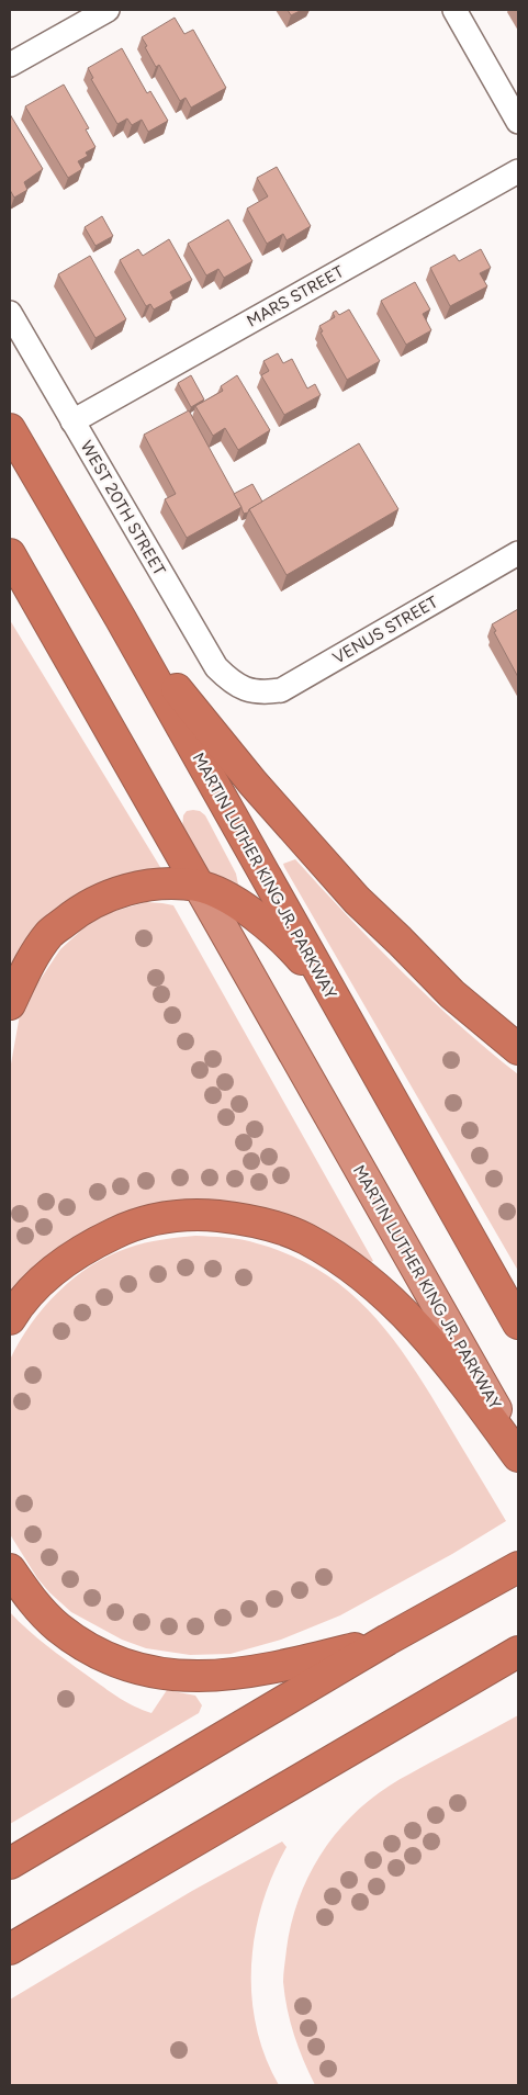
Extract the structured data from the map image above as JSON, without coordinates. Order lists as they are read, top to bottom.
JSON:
{
  "streets": {
    "highway": ["MARTIN LUTHER KING JR. PARKWAY"],
    "street": ["MARS STREET", "WEST 20TH STREET", "VENUS STREET"]
  },
  "crossings": [
    ["MARS STREET", "WEST 20TH STREET"],
    ["WEST 20TH STREET", "VENUS STREET"]
  ]
}
